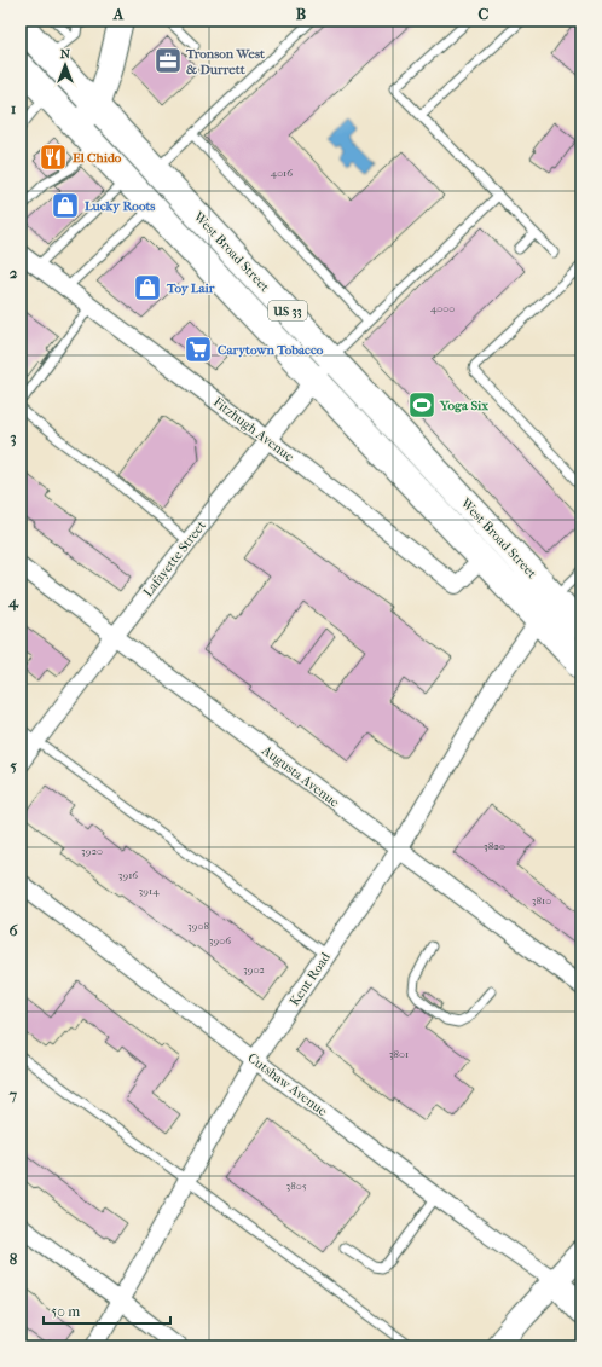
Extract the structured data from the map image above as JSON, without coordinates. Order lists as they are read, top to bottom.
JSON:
{
  "streets": {
    "main road": ["West Broad Street", "US 33"],
    "street": [
      "Fitzhugh Avenue",
      "Lafayette Street",
      "Augusta Avenue",
      "Kent Road",
      "Cutshaw Avenue"
    ]
  },
  "crossings": [
    ["West Broad Street", "Fitzhugh Avenue"],
    ["West Broad Street", "Lafayette Street"],
    ["West Broad Street", "Kent Road"],
    ["Fitzhugh Avenue", "Lafayette Street"],
    ["Lafayette Street", "Augusta Avenue"],
    ["Augusta Avenue", "Kent Road"],
    ["Kent Road", "Cutshaw Avenue"]
  ],
  "places": {
    "office": ["Tronson West & Durrett"],
    "restaurant": ["El Chido"],
    "shop": ["Lucky Roots", "Toy Lair"],
    "supermarket": ["Carytown Tobacco"],
    "sports": ["Yoga Six"]
  },
  "house_numbers": [
    "4016",
    "4000",
    "3820",
    "3920",
    "3916",
    "3914",
    "3810",
    "3908",
    "3906",
    "3902",
    "3801",
    "3805"
  ],
  "scale_bar": "50 m",
  "north": "top",
  "grid": {
    "columns": ["A", "B", "C"],
    "rows": [
      "1",
      "2",
      "3",
      "4",
      "5",
      "6",
      "7",
      "8"
    ]
  }
}
